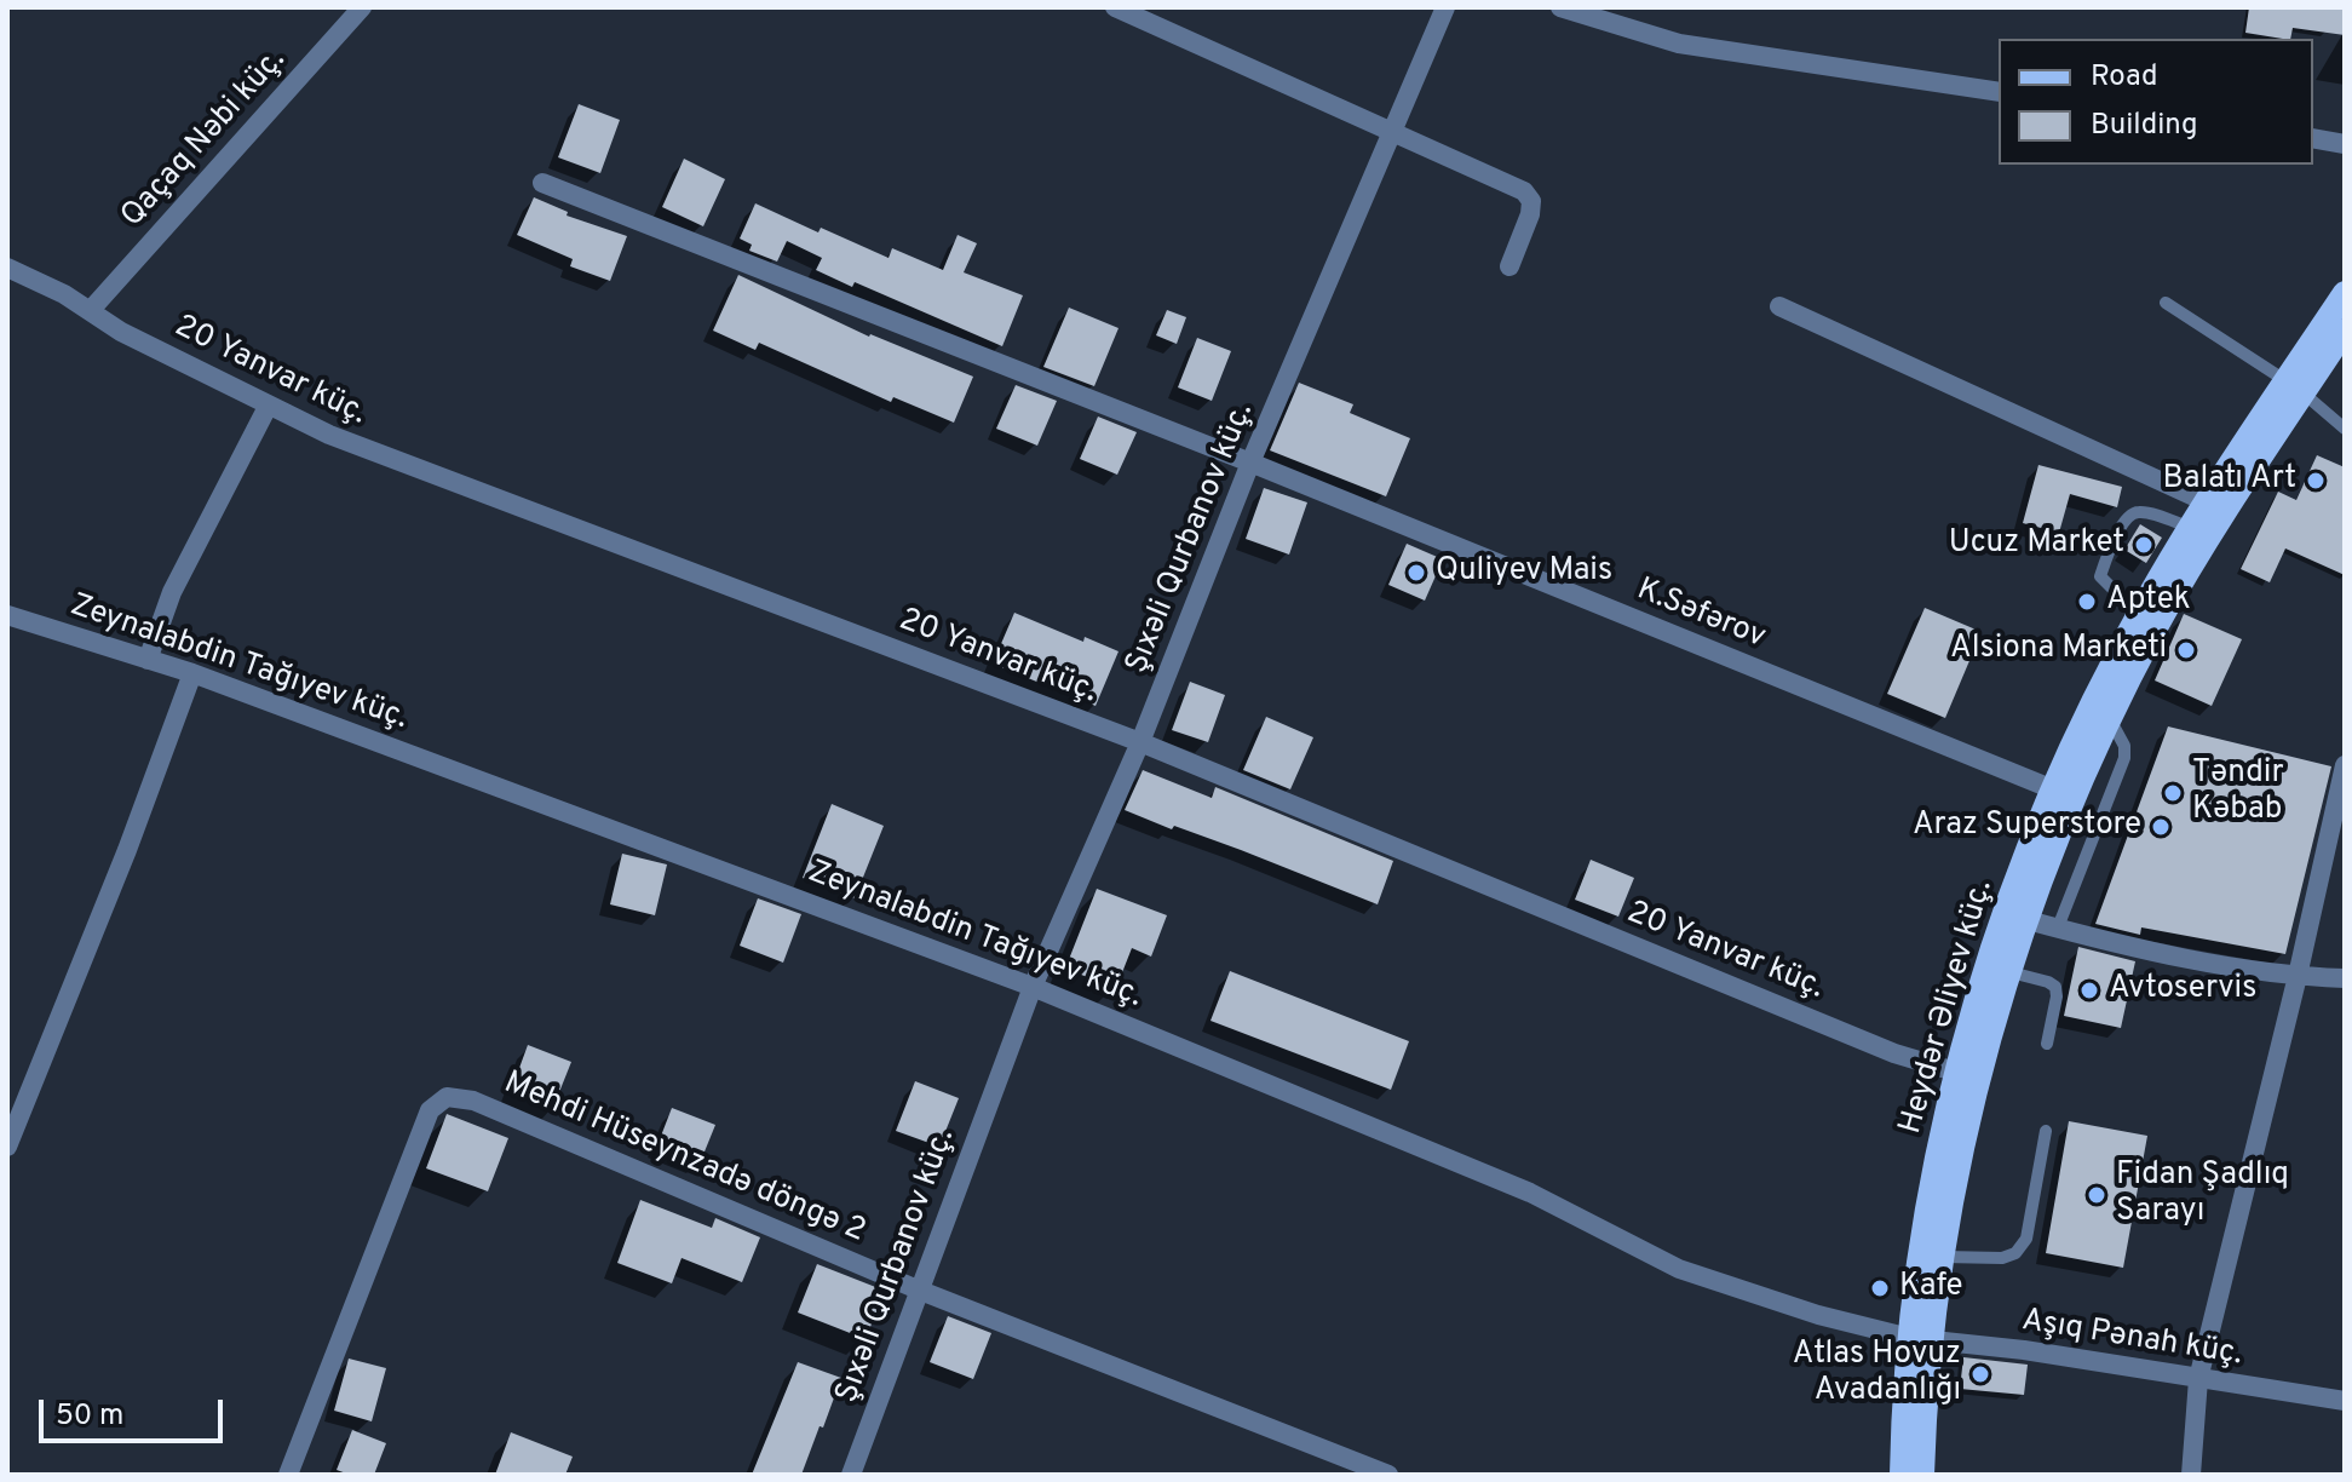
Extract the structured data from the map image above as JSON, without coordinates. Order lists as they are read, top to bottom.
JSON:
{
  "streets": {
    "main road": ["Heydər Əliyev küç."],
    "street": [
      "Qaçaq Nəbi küç.",
      "20 Yanvar küç.",
      "Şıxəli Qurbanov küç.",
      "K.Səfərov",
      "Zeynalabdin Tağıyev küç.",
      "Mehdi Hüseynzadə döngə 2",
      "Aşıq Pənah küç."
    ]
  },
  "crossings": [
    ["Qaçaq Nəbi küç.", "20 Yanvar küç."],
    ["20 Yanvar küç.", "Şıxəli Qurbanov küç."],
    ["20 Yanvar küç.", "Heydər Əliyev küç."],
    ["Şıxəli Qurbanov küç.", "K.Səfərov"],
    ["Şıxəli Qurbanov küç.", "Zeynalabdin Tağıyev küç."],
    ["Şıxəli Qurbanov küç.", "Mehdi Hüseynzadə döngə 2"],
    ["K.Səfərov", "Heydər Əliyev küç."],
    ["Zeynalabdin Tağıyev küç.", "Heydər Əliyev küç."],
    ["Zeynalabdin Tağıyev küç.", "Aşıq Pənah küç."],
    ["Heydər Əliyev küç.", "Aşıq Pənah küç."]
  ],
  "places": [
    "Balatı Art",
    "Ucuz Market",
    "Quliyev Mais",
    "Aptek",
    "Alsiona Marketi",
    "Təndir Kəbab",
    "Araz Superstore",
    "Avtoservis",
    "Fidan Şadlıq Sarayı",
    "Kafe",
    "Atlas Hovuz Avadanlığı"
  ],
  "legend": ["Road", "Building"],
  "scale_bar": "50 m"
}
